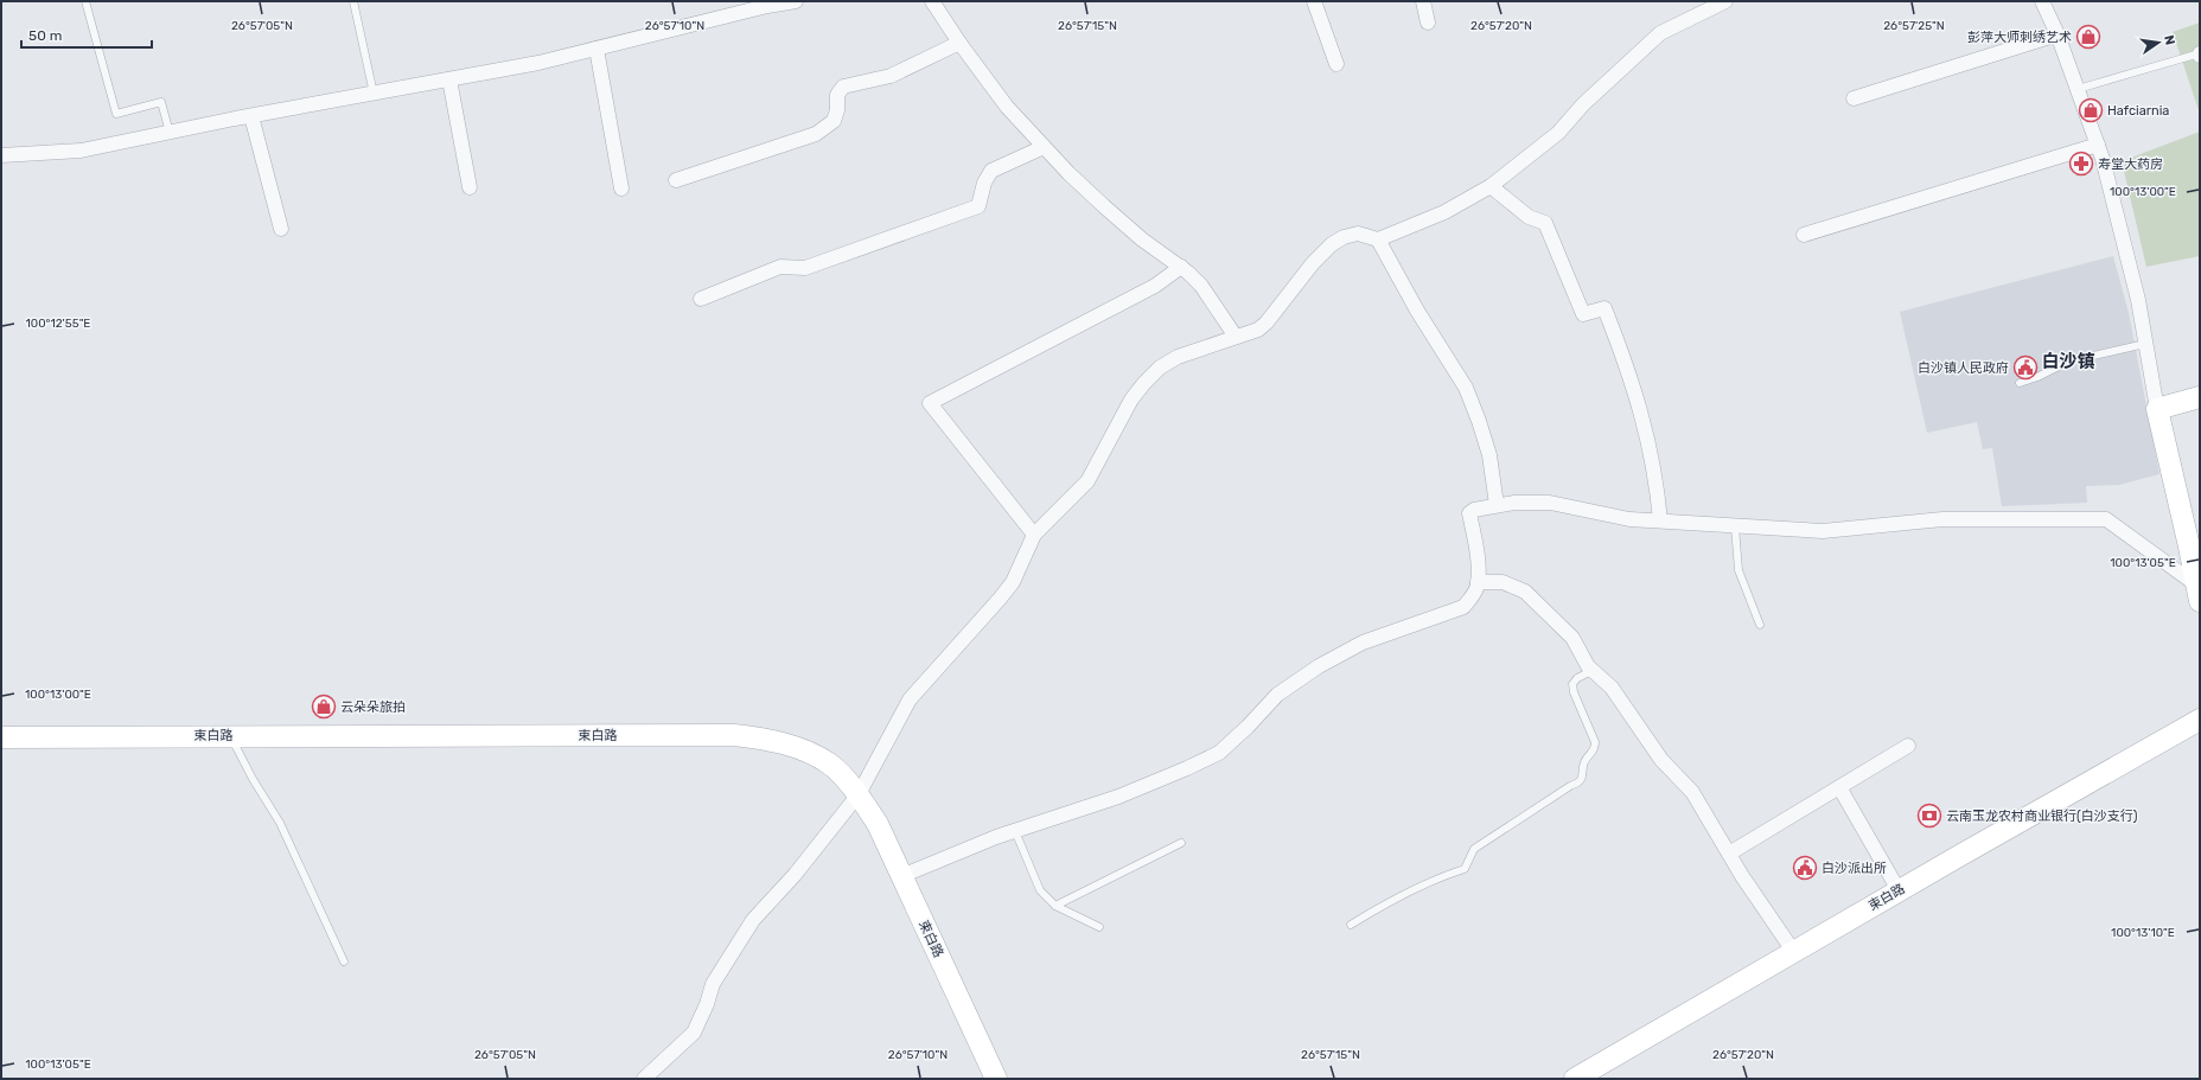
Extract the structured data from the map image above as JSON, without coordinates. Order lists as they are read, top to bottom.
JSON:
{
  "streets": {
    "main road": ["束白路"]
  },
  "districts": ["白沙镇"],
  "places": {
    "shop": ["彭萍大师刺绣艺术", "Hafciarnia", "云朵朵旅拍"],
    "pharmacy": ["寿堂大药房"],
    "public building": ["白沙镇人民政府", "白沙派出所"],
    "bank": ["云南玉龙农村商业银行(白沙支行)"]
  },
  "scale_bar": "50 m",
  "north": "right",
  "coordinates": [
    "26°57'05\"N",
    "26°57'10\"N",
    "26°57'15\"N",
    "26°57'20\"N",
    "26°57'25\"N",
    "100°13'00\"E",
    "100°12'55\"E",
    "100°13'05\"E",
    "100°13'10\"E"
  ]
}
